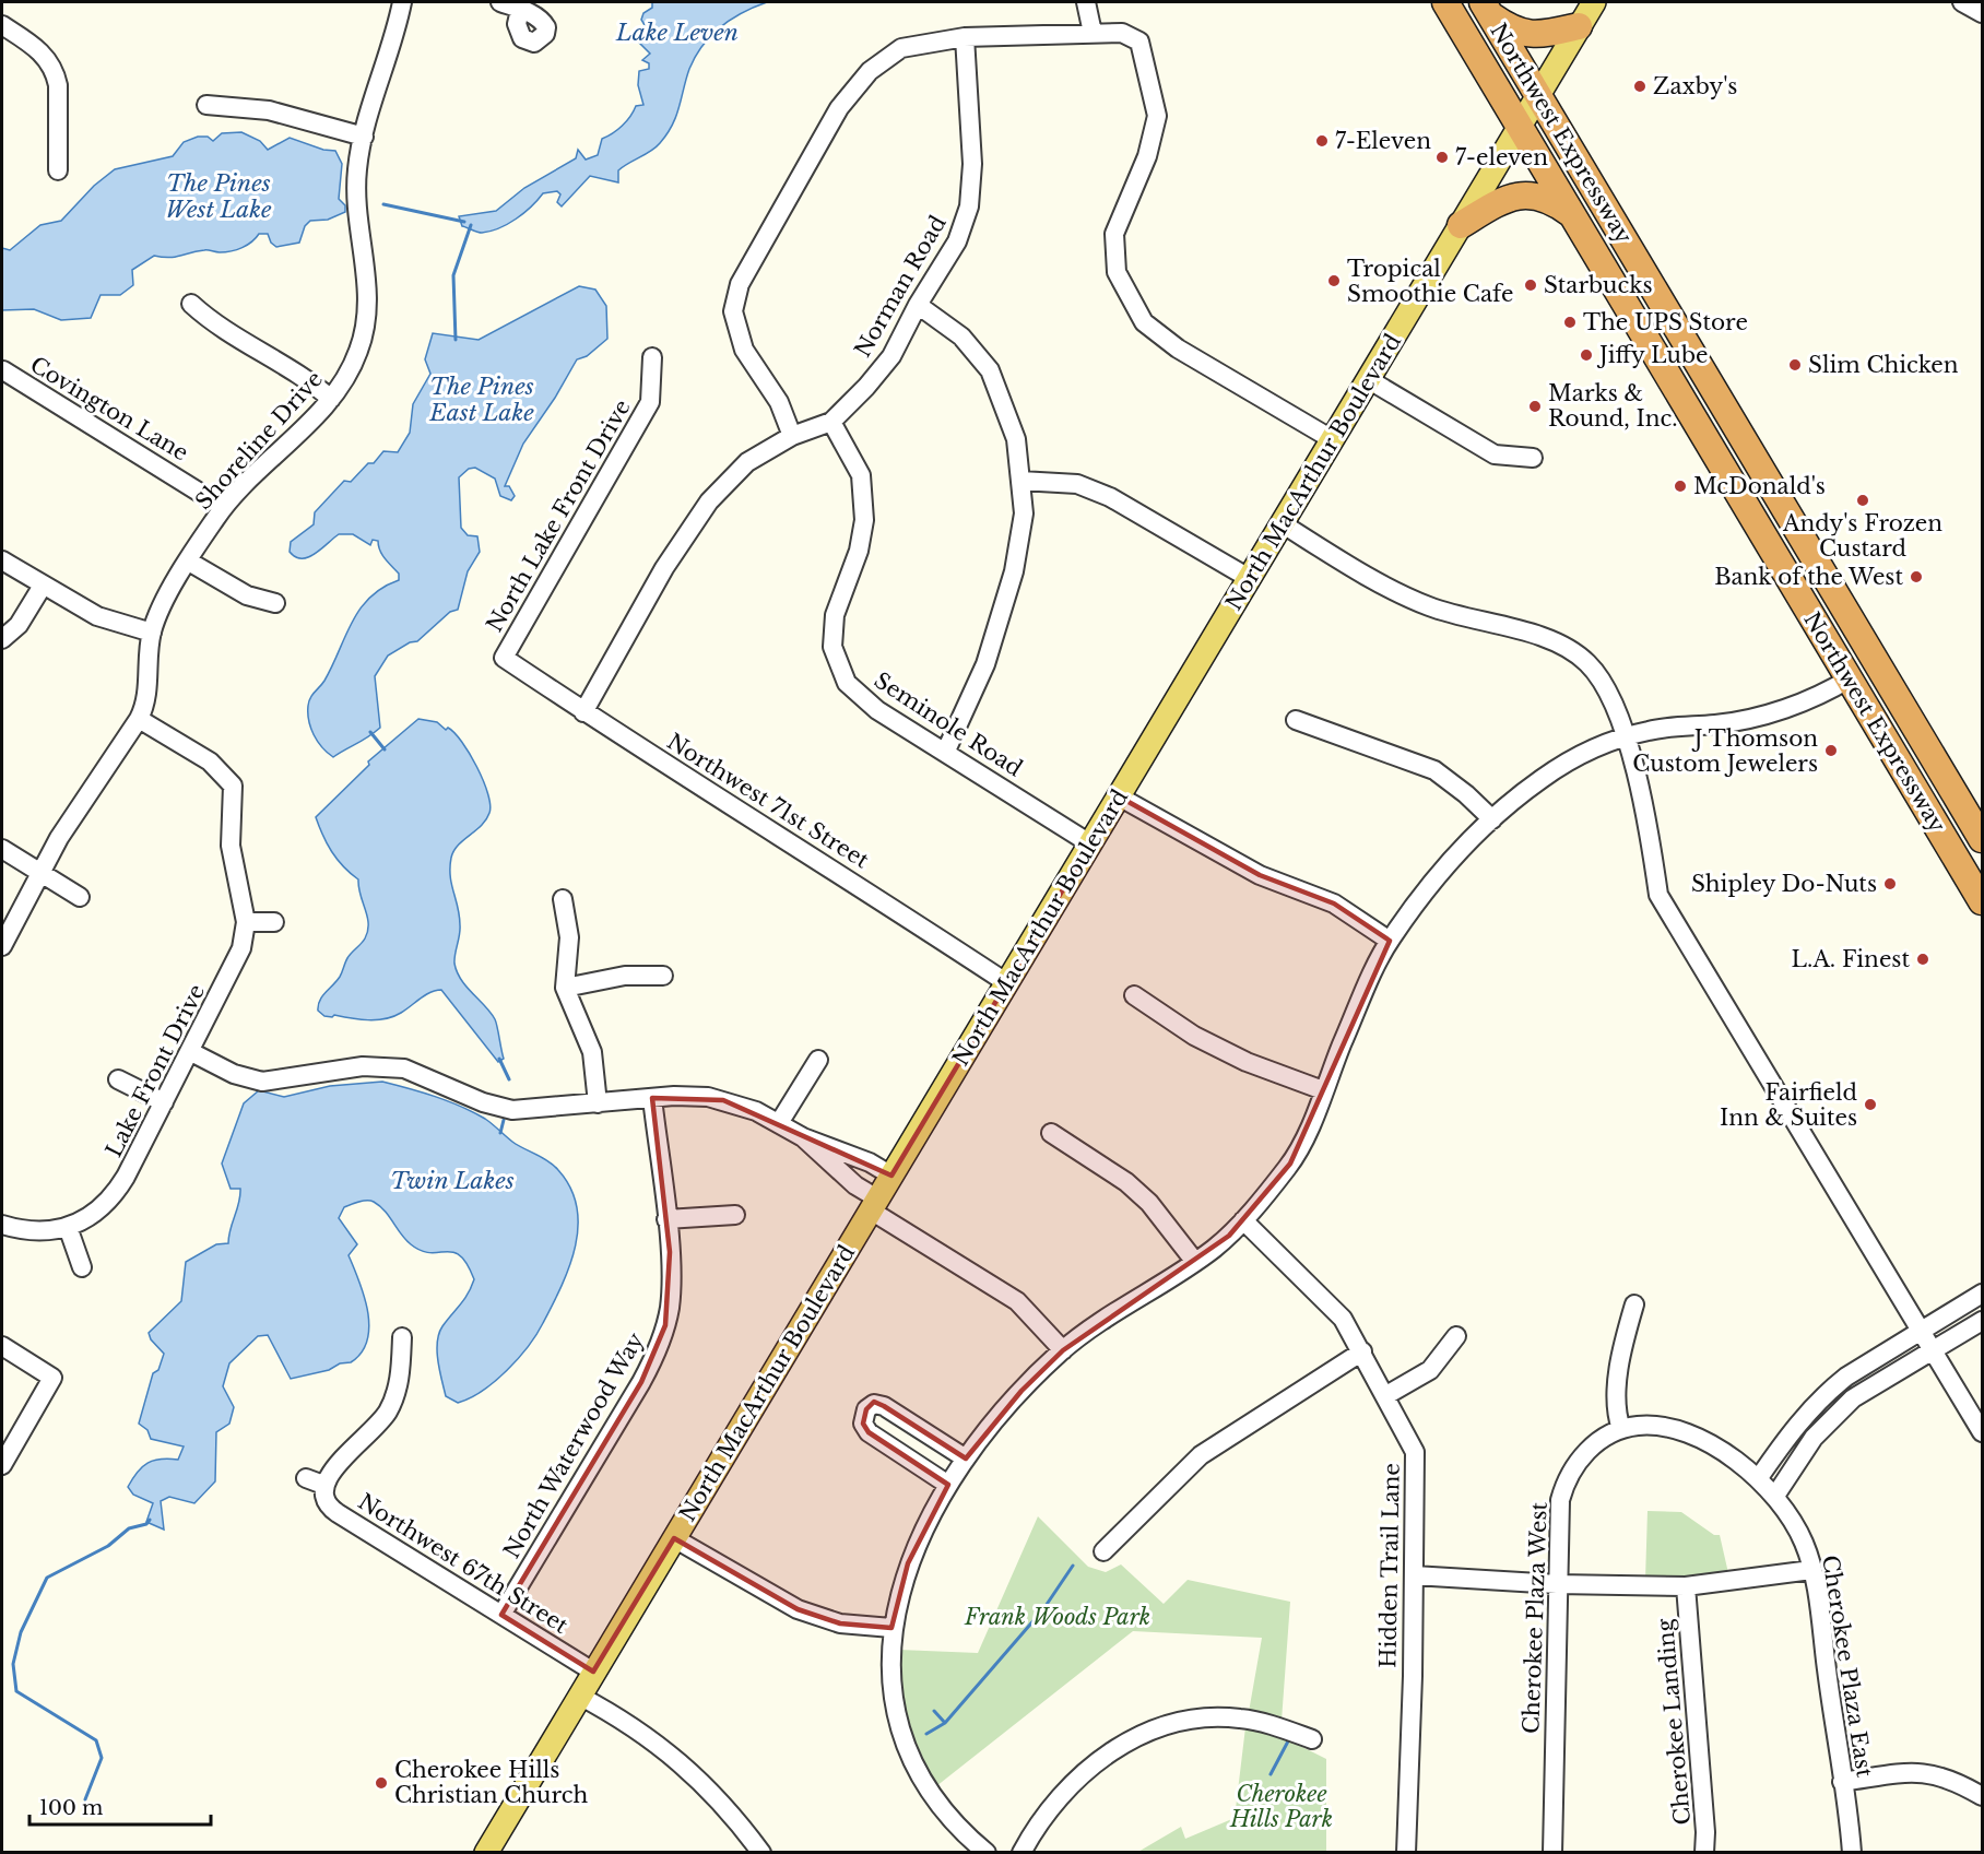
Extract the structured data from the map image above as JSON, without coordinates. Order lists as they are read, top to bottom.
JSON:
{
  "streets": {
    "highway": ["Northwest Expressway"],
    "main road": ["North MacArthur Boulevard"],
    "street": [
      "Norman Road",
      "Covington Lane",
      "Shoreline Drive",
      "North Lake Front Drive",
      "Seminole Road",
      "Northwest 71st Street",
      "Lake Front Drive",
      "North Waterwood Way",
      "Northwest 67th Street",
      "Hidden Trail Lane",
      "Cherokee Plaza West",
      "Cherokee Plaza East",
      "Cherokee Landing"
    ]
  },
  "crossings": [
    ["Northwest Expressway", "North MacArthur Boulevard"],
    ["Norman Road", "Seminole Road"],
    ["Norman Road", "Northwest 71st Street"],
    ["Covington Lane", "Shoreline Drive"],
    ["Shoreline Drive", "Lake Front Drive"],
    ["North MacArthur Boulevard", "Seminole Road"],
    ["North MacArthur Boulevard", "Northwest 71st Street"],
    ["North MacArthur Boulevard", "Northwest 67th Street"],
    ["North Lake Front Drive", "Northwest 71st Street"],
    ["North Waterwood Way", "Northwest 67th Street"],
    ["Cherokee Plaza West", "Cherokee Plaza East"]
  ],
  "water": [
    "Lake Leven",
    "The Pines West Lake",
    "The Pines East Lake",
    "Twin Lakes"
  ],
  "parks": ["Frank Woods Park", "Cherokee Hills Park"],
  "places": [
    "Zaxby's",
    "7-Eleven",
    "7-eleven",
    "Tropical Smoothie Cafe",
    "Starbucks",
    "The UPS Store",
    "Jiffy Lube",
    "Slim Chicken",
    "Marks & Round, Inc.",
    "McDonald's",
    "Andy's Frozen Custard",
    "Bank of the West",
    "J Thomson Custom Jewelers",
    "Shipley Do-Nuts",
    "L.A. Finest",
    "Fairfield Inn & Suites",
    "Cherokee Hills Christian Church"
  ],
  "scale_bar": "100 m"
}
